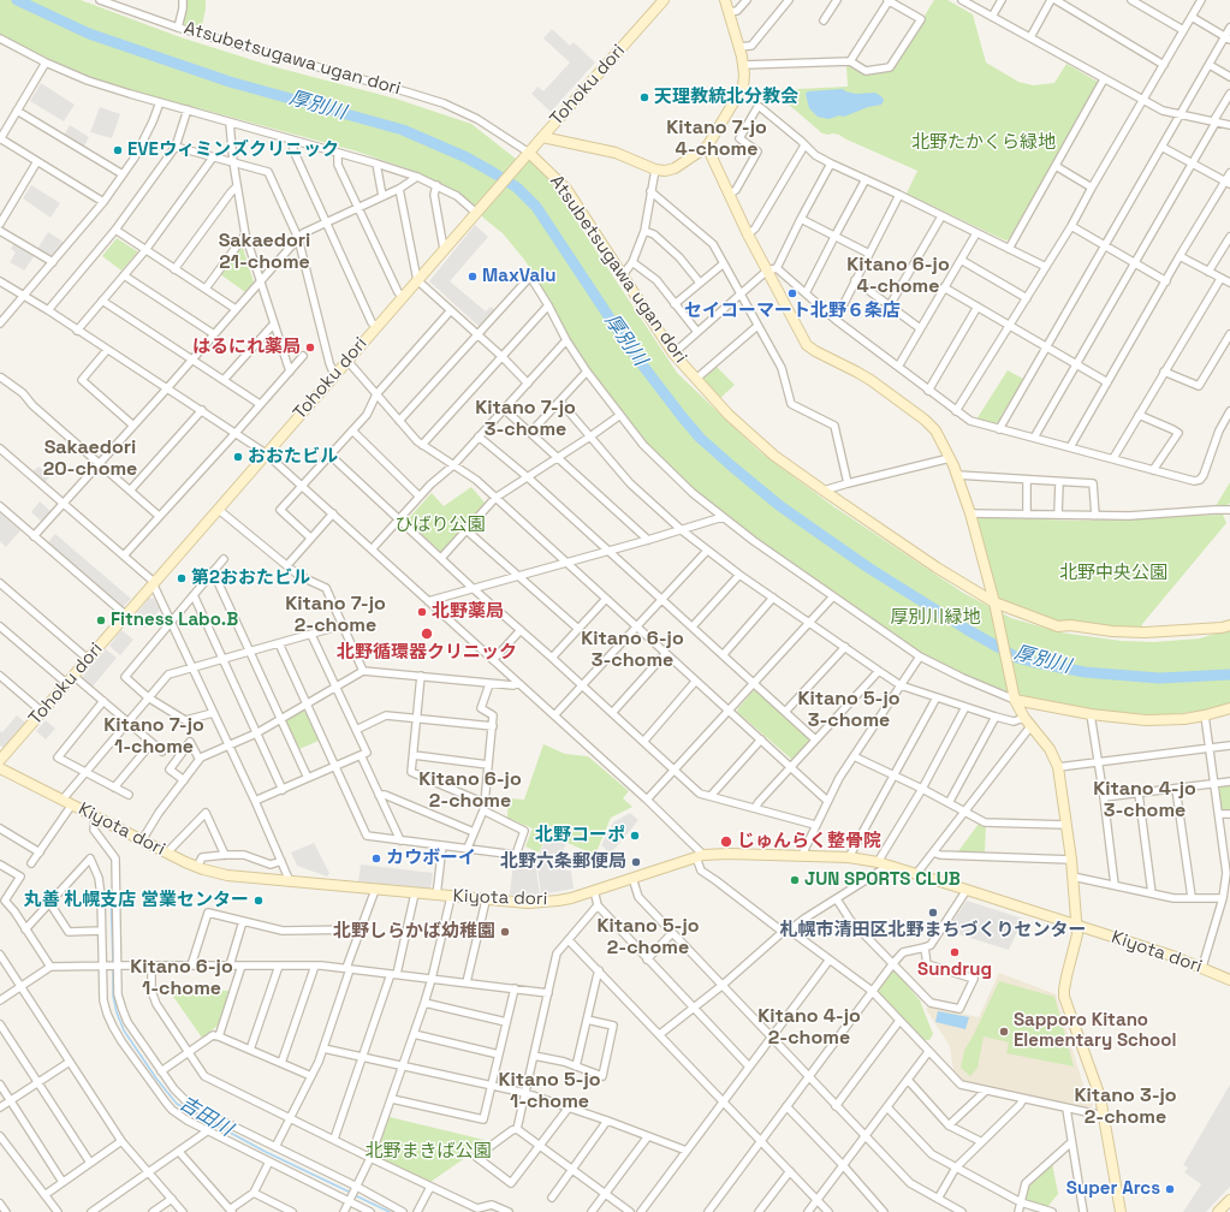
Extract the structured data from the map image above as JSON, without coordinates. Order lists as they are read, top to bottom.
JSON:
{
  "streets": {
    "street": ["Atsubetsugawa ugan dori", "Tohoku dori", "Kiyota dori"]
  },
  "crossings": [
    ["Atsubetsugawa ugan dori", "Tohoku dori"]
  ],
  "districts": [
    "Kitano 7-jo 4-chome",
    "Sakaedori 21-chome",
    "Kitano 6-jo 4-chome",
    "Kitano 7-jo 3-chome",
    "Sakaedori 20-chome",
    "Kitano 7-jo 2-chome",
    "Kitano 6-jo 3-chome",
    "Kitano 5-jo 3-chome",
    "Kitano 7-jo 1-chome",
    "Kitano 6-jo 2-chome",
    "Kitano 4-jo 3-chome",
    "Kitano 5-jo 2-chome",
    "Kitano 6-jo 1-chome",
    "Kitano 4-jo 2-chome",
    "Kitano 5-jo 1-chome",
    "Kitano 3-jo 2-chome"
  ],
  "water": ["厚別川", "吉田川"],
  "parks": [
    "北野たかくら緑地",
    "ひばり公園",
    "北野中央公園",
    "厚別川緑地",
    "北野まきば公園"
  ],
  "places": [
    "天理教統北分教会",
    "EVEウィミンズクリニック",
    "MaxValu",
    "セイコーマート北野６条店",
    "はるにれ薬局",
    "おおたビル",
    "第2おおたビル",
    "北野薬局",
    "Fitness Labo.B",
    "北野循環器クリニック",
    "北野コーポ",
    "じゅんらく整骨院",
    "カウボーイ",
    "北野六条郵便局",
    "JUN SPORTS CLUB",
    "丸善 札幌支店 営業センター",
    "札幌市清田区北野まちづくりセンター",
    "北野しらかば幼稚園",
    "Sundrug",
    "Sapporo Kitano Elementary School",
    "Super Arcs"
  ]
}
